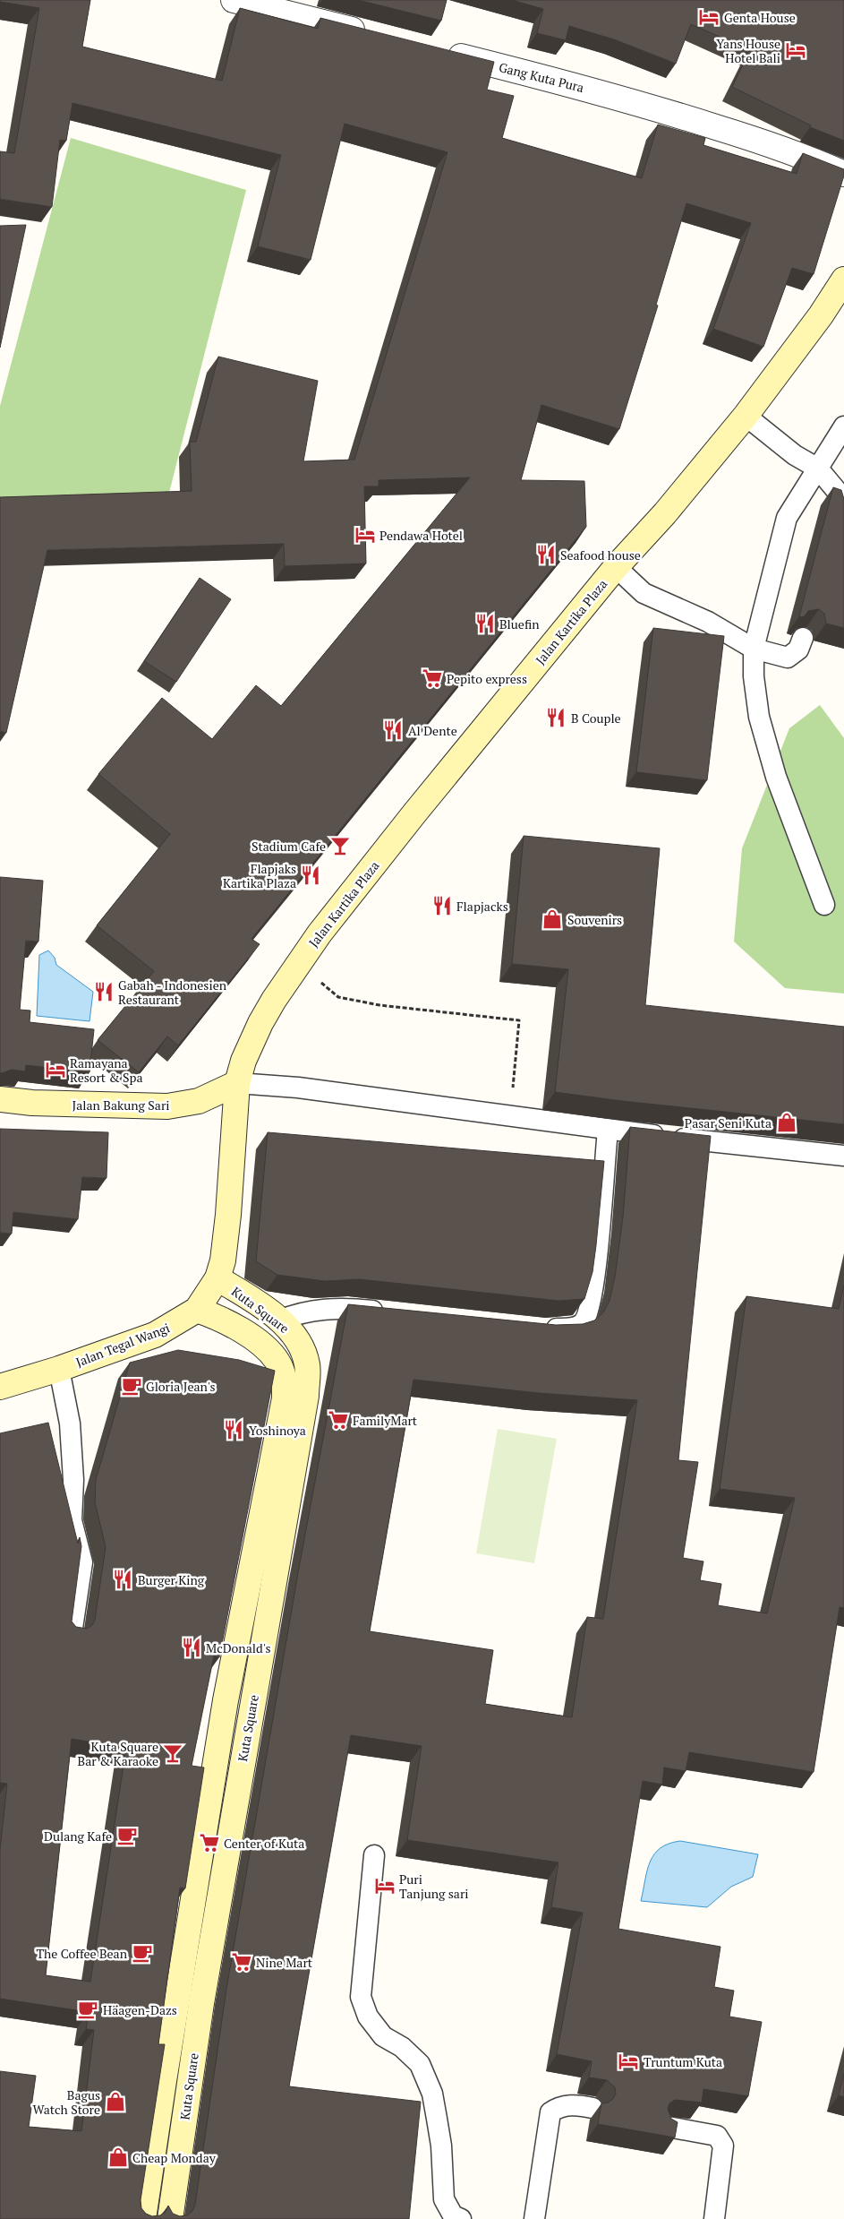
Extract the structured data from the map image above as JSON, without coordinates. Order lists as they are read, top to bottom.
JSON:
{
  "streets": {
    "main road": [
      "Jalan Kartika Plaza",
      "Jalan Bakung Sari",
      "Kuta Square",
      "Jalan Tegal Wangi"
    ],
    "street": ["Gang Kuta Pura"]
  },
  "crossings": [
    ["Jalan Kartika Plaza", "Jalan Bakung Sari"],
    ["Jalan Kartika Plaza", "Jalan Tegal Wangi"],
    ["Jalan Bakung Sari", "Jalan Tegal Wangi"],
    ["Kuta Square", "Jalan Tegal Wangi"]
  ],
  "places": {
    "hotel": [
      "Genta House",
      "Yans House Hotel Bali",
      "Pendawa Hotel",
      "Ramayana Resort & Spa",
      "Puri Tanjung sari",
      "Truntum Kuta"
    ],
    "restaurant": [
      "Seafood house",
      "Bluefin",
      "B Couple",
      "Al Dente",
      "Flapjaks Kartika Plaza",
      "Flapjacks",
      "Gabah - Indonesien Restaurant",
      "Yoshinoya",
      "Burger King",
      "McDonald's"
    ],
    "supermarket": [
      "Pepito express",
      "FamilyMart",
      "Center of Kuta",
      "Nine Mart"
    ],
    "bar": ["Stadium Cafe", "Kuta Square Bar & Karaoke"],
    "shop": [
      "Souvenirs",
      "Pasar Seni Kuta",
      "Bagus Watch Store",
      "Cheap Monday"
    ],
    "cafe": [
      "Gloria Jean's",
      "Dulang Kafe",
      "The Coffee Bean",
      "Häagen-Dazs"
    ]
  }
}
